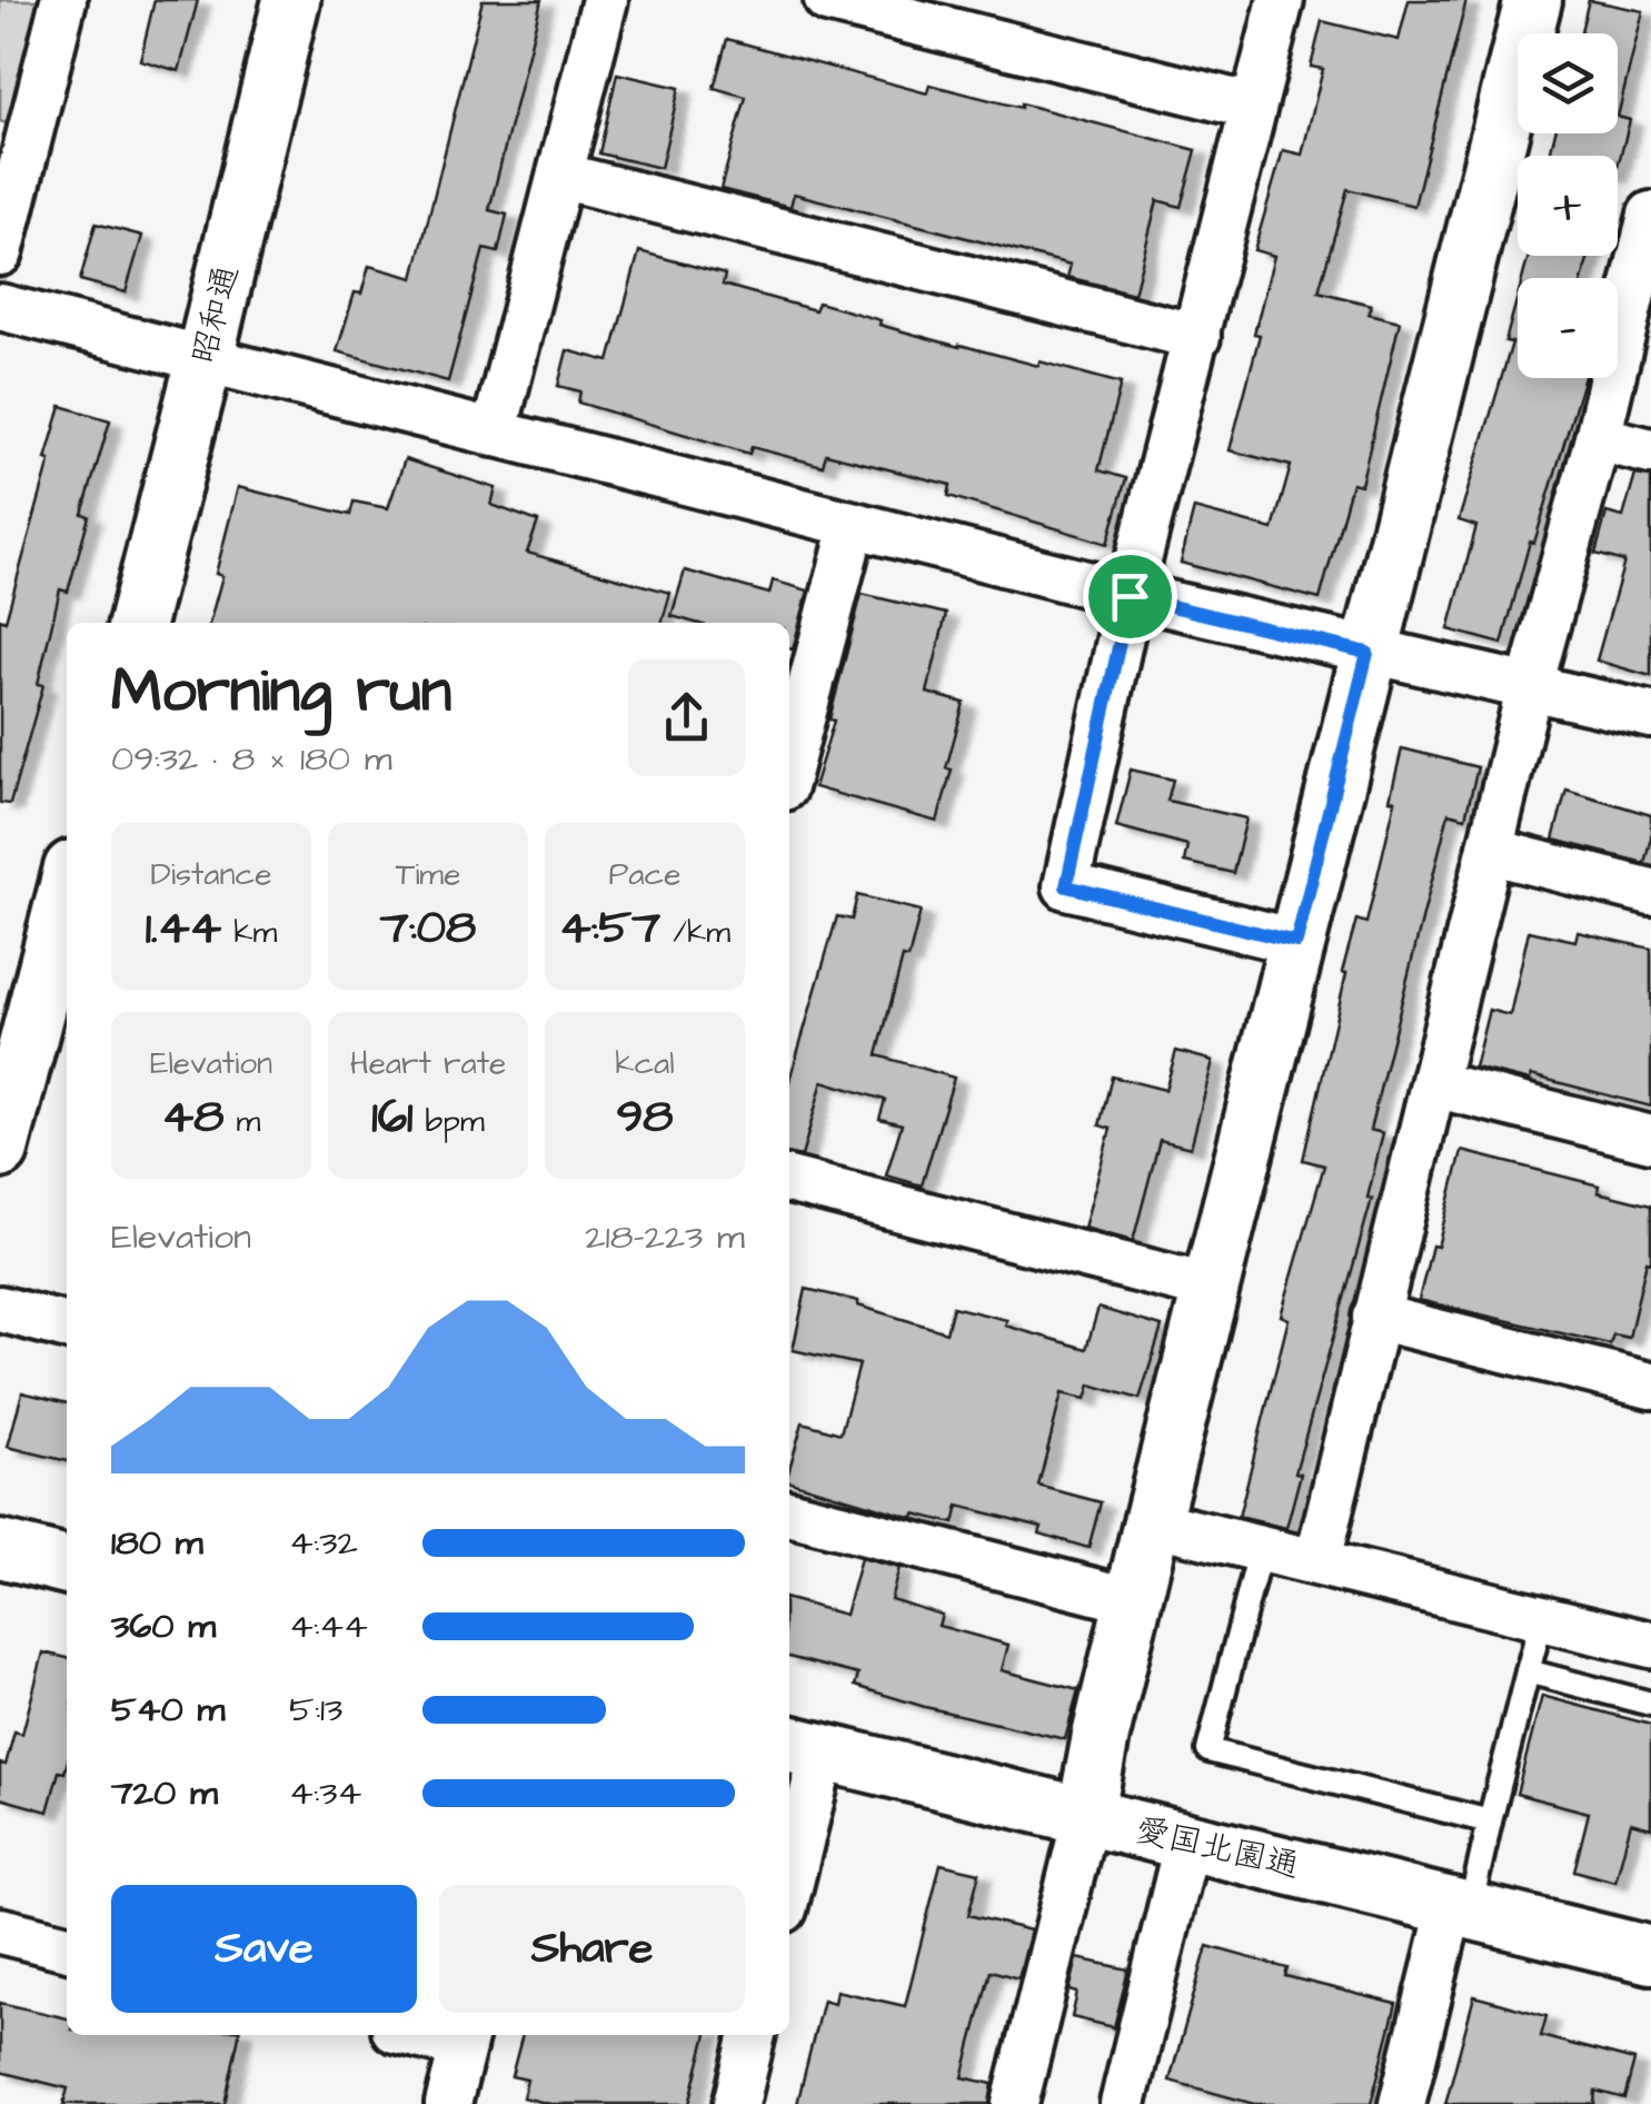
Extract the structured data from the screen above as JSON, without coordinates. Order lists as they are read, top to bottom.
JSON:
{
  "streets": {
    "street": ["昭和通", "愛国北園通"]
  },
  "page": {
    "map_buttons": ["+", "−"],
    "heading": ["Morning run", "09:32 · 8 × 180 m"],
    "stats": [
      ["Distance", "1.44 km"],
      ["Time", "7:08"],
      ["Pace", "4:57 /km"],
      ["Elevation", "48 m"],
      ["Heart rate", "161 bpm"],
      ["kcal", "98"]
    ],
    "chart": ["Elevation", "218–223 m"],
    "list": [
      {
        "name": "180 m",
        "note": "4:32"
      },
      {
        "name": "360 m",
        "note": "4:44"
      },
      {
        "name": "540 m",
        "note": "5:13"
      },
      {
        "name": "720 m",
        "note": "4:34"
      }
    ],
    "buttons": ["Save", "Share"]
  }
}
